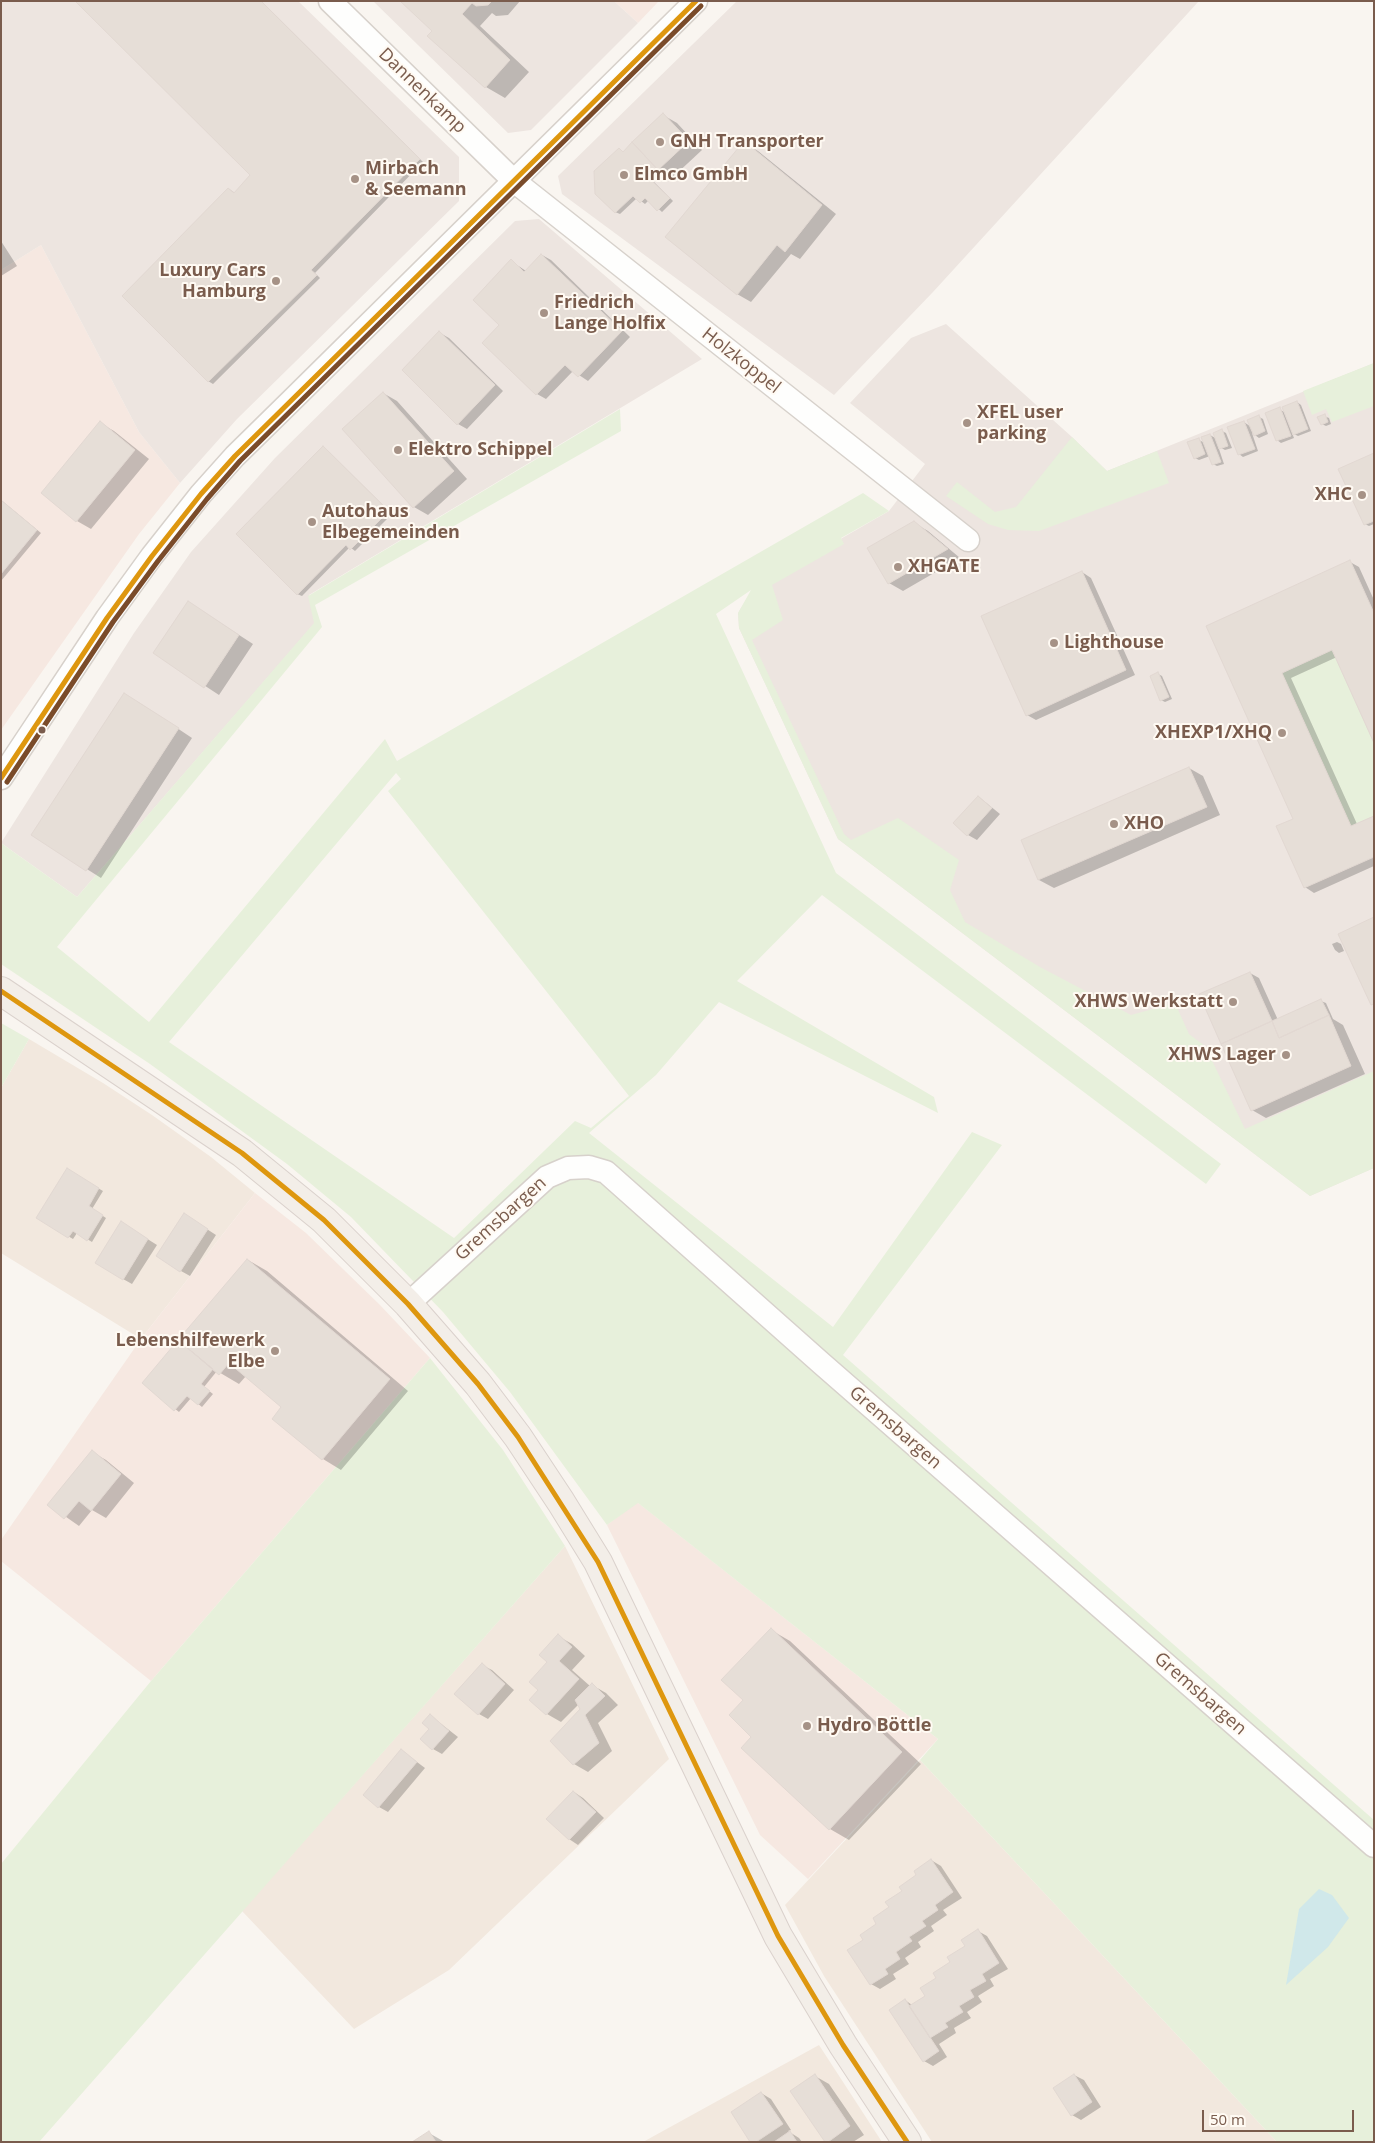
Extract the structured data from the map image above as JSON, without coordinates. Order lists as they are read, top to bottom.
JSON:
{
  "streets": {
    "street": ["Dannenkamp", "Holzkoppel", "Gremsbargen"]
  },
  "crossings": [
    ["Dannenkamp", "Holzkoppel"]
  ],
  "places": [
    "GNH Transporter",
    "Elmco GmbH",
    "Mirbach & Seemann",
    "Luxury Cars Hamburg",
    "Friedrich Lange Holfix",
    "XFEL user parking",
    "Elektro Schippel",
    "XHC",
    "Autohaus Elbegemeinden",
    "XHGATE",
    "Lighthouse",
    "XHEXP1/XHQ",
    "XHO",
    "XHWS Werkstatt",
    "XHWS Lager",
    "Lebenshilfewerk Elbe",
    "Hydro Böttle"
  ],
  "scale_bar": "50 m"
}
